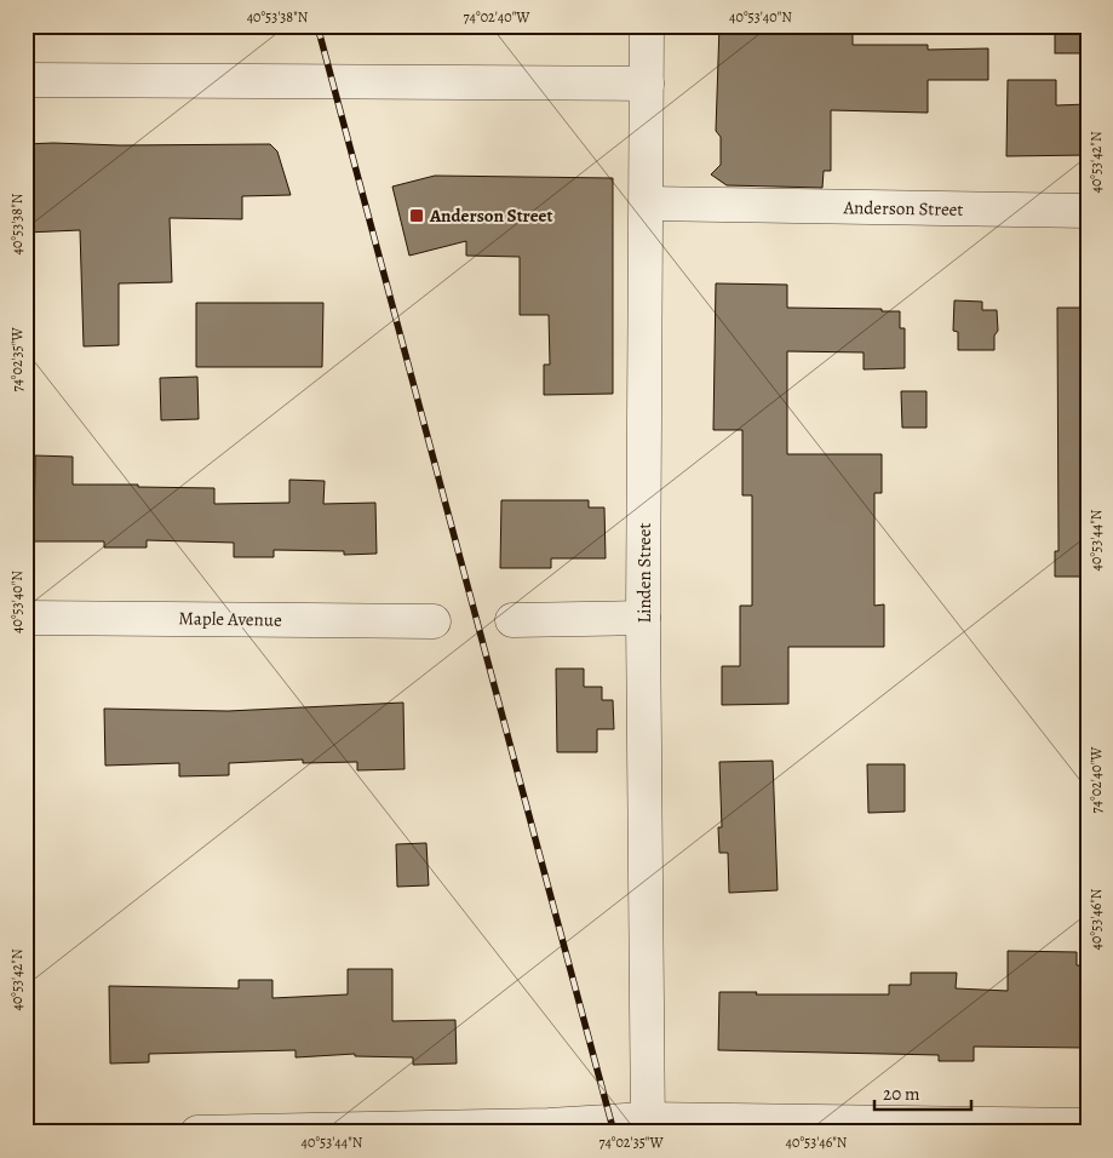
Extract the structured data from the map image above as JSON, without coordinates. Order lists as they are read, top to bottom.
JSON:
{
  "streets": {
    "street": ["Anderson Street", "Linden Street", "Maple Avenue"]
  },
  "crossings": [
    ["Anderson Street", "Linden Street"]
  ],
  "places": {
    "transit": ["Anderson Street"]
  },
  "scale_bar": "20 m",
  "coordinates": [
    "40°53'38\"N",
    "74°02'40\"W",
    "40°53'40\"N",
    "40°53'42\"N",
    "74°02'35\"W",
    "40°53'44\"N",
    "40°53'46\"N"
  ]
}
